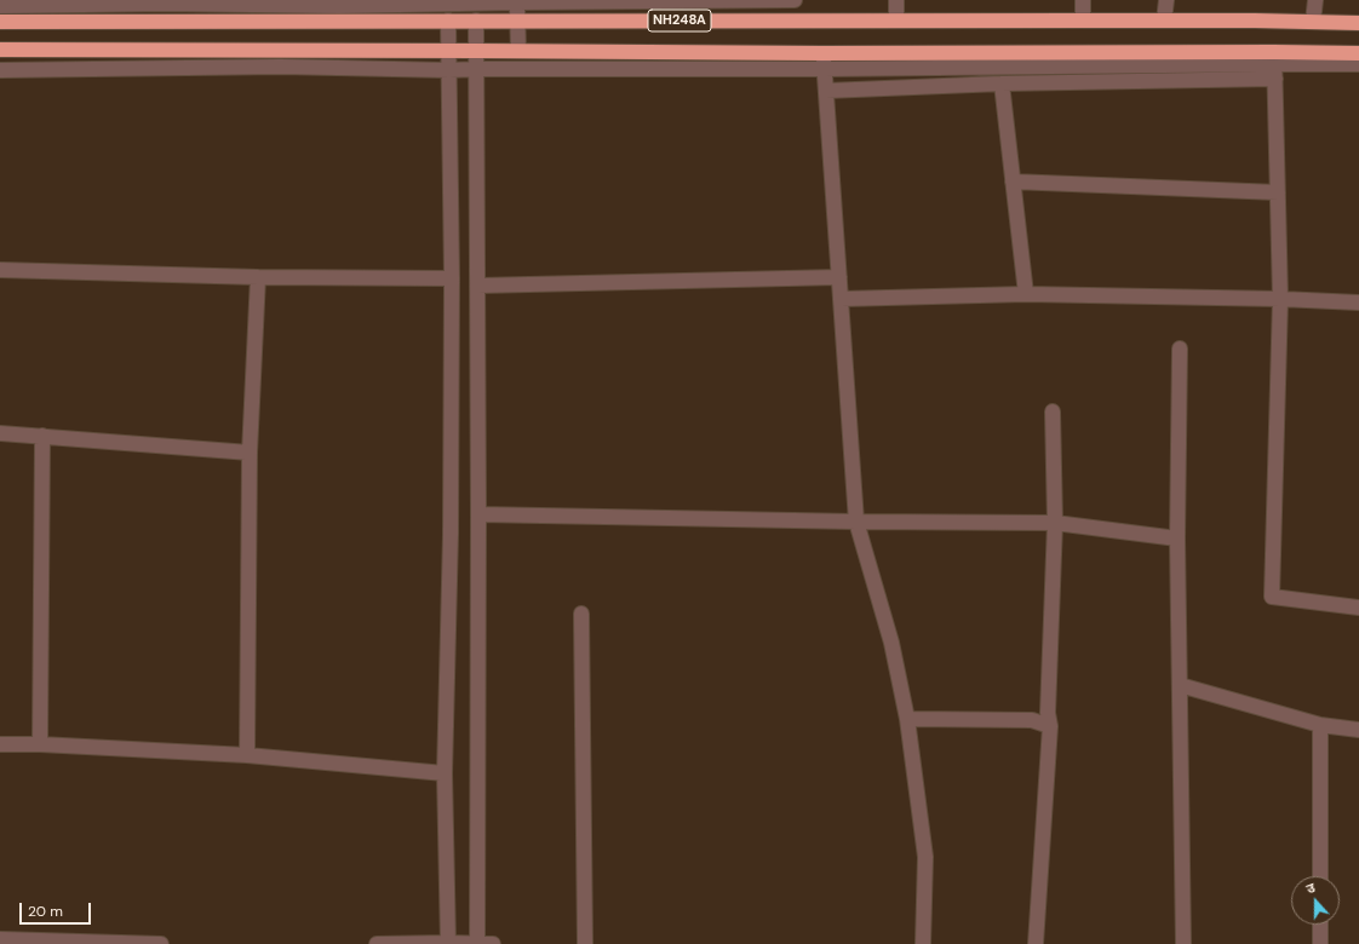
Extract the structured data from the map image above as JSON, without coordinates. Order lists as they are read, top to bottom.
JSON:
{
  "streets": {
    "highway": ["NH248A"]
  },
  "scale_bar": "20 m",
  "north": "top"
}
